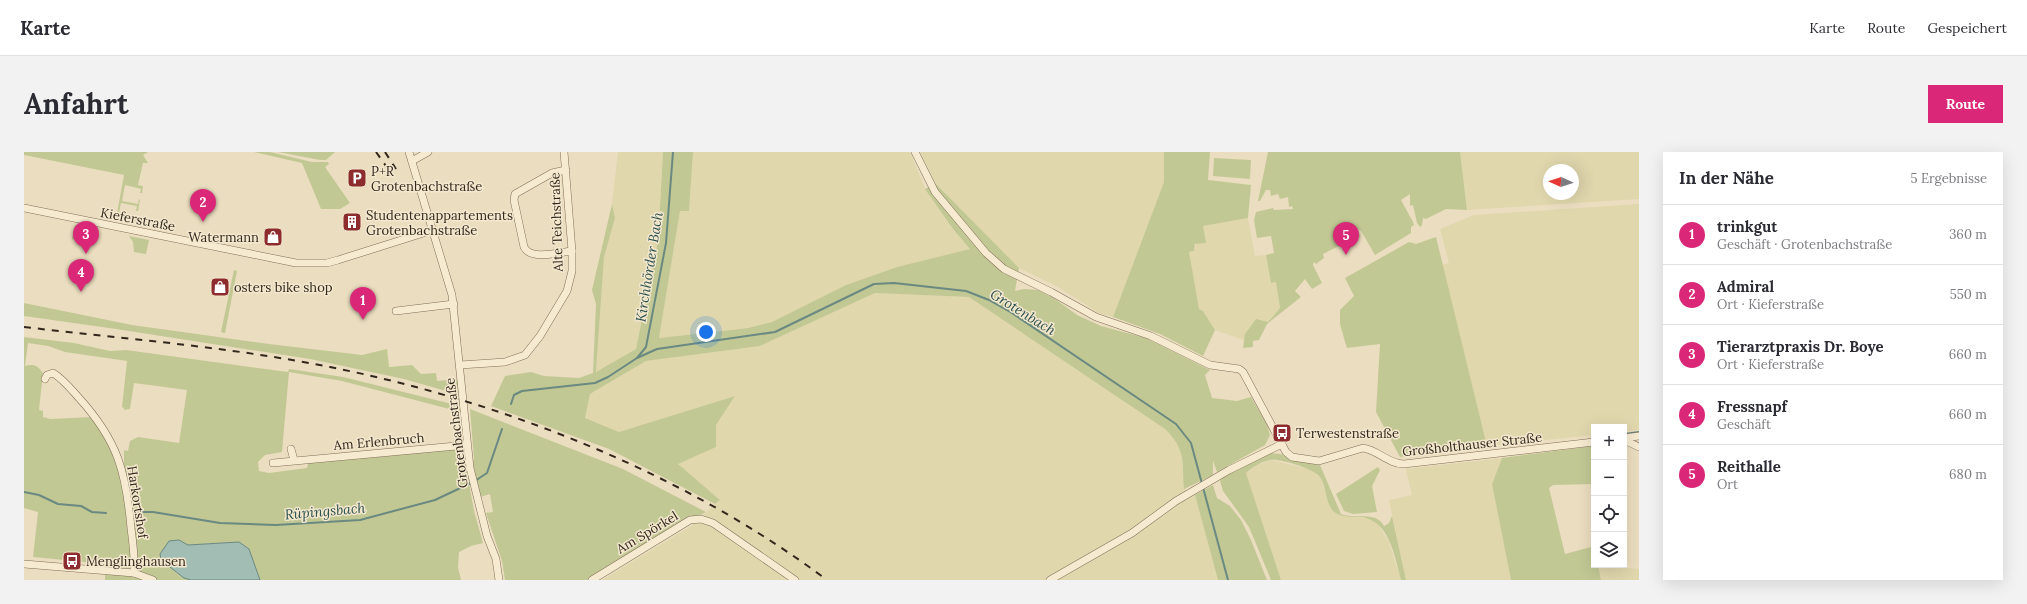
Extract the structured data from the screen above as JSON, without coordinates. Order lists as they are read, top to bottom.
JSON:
{
  "streets": {
    "street": [
      "Kieferstraße",
      "Alte Teichstraße",
      "Grotenbachstraße",
      "Am Erlenbruch",
      "Großholthauser Straße",
      "Harkortshof",
      "Am Spörkel"
    ]
  },
  "crossings": [
    ["Kieferstraße", "Grotenbachstraße"],
    ["Alte Teichstraße", "Grotenbachstraße"],
    ["Grotenbachstraße", "Am Erlenbruch"]
  ],
  "water": ["Kirchhörder Bach", "Grotenbach", "Rüpingsbach"],
  "places": {
    "parking": ["P+R Grotenbachstraße"],
    "building": ["Studentenappartements Grotenbachstraße"],
    "shop": ["Watermann", "osters bike shop"],
    "bus stop": ["Terwestenstraße", "Menglinghausen"]
  },
  "north": "left",
  "page": {
    "header": "Karte",
    "nav": ["Karte", "Route", "Gespeichert"],
    "buttons": "Route",
    "title": "Anfahrt",
    "heading": ["In der Nähe", "5 Ergebnisse"],
    "pins": [
      "2",
      "3",
      "5",
      "4",
      "1"
    ],
    "list": [
      {
        "mark": "1",
        "name": "trinkgut",
        "note": "Geschäft · Grotenbachstraße",
        "value": "360 m"
      },
      {
        "mark": "2",
        "name": "Admiral",
        "note": "Ort · Kieferstraße",
        "value": "550 m"
      },
      {
        "mark": "3",
        "name": "Tierarztpraxis Dr. Boye",
        "note": "Ort · Kieferstraße",
        "value": "660 m"
      },
      {
        "mark": "4",
        "name": "Fressnapf",
        "note": "Geschäft",
        "value": "660 m"
      },
      {
        "mark": "5",
        "name": "Reithalle",
        "note": "Ort",
        "value": "680 m"
      }
    ],
    "map_buttons": ["+", "−"]
  }
}
